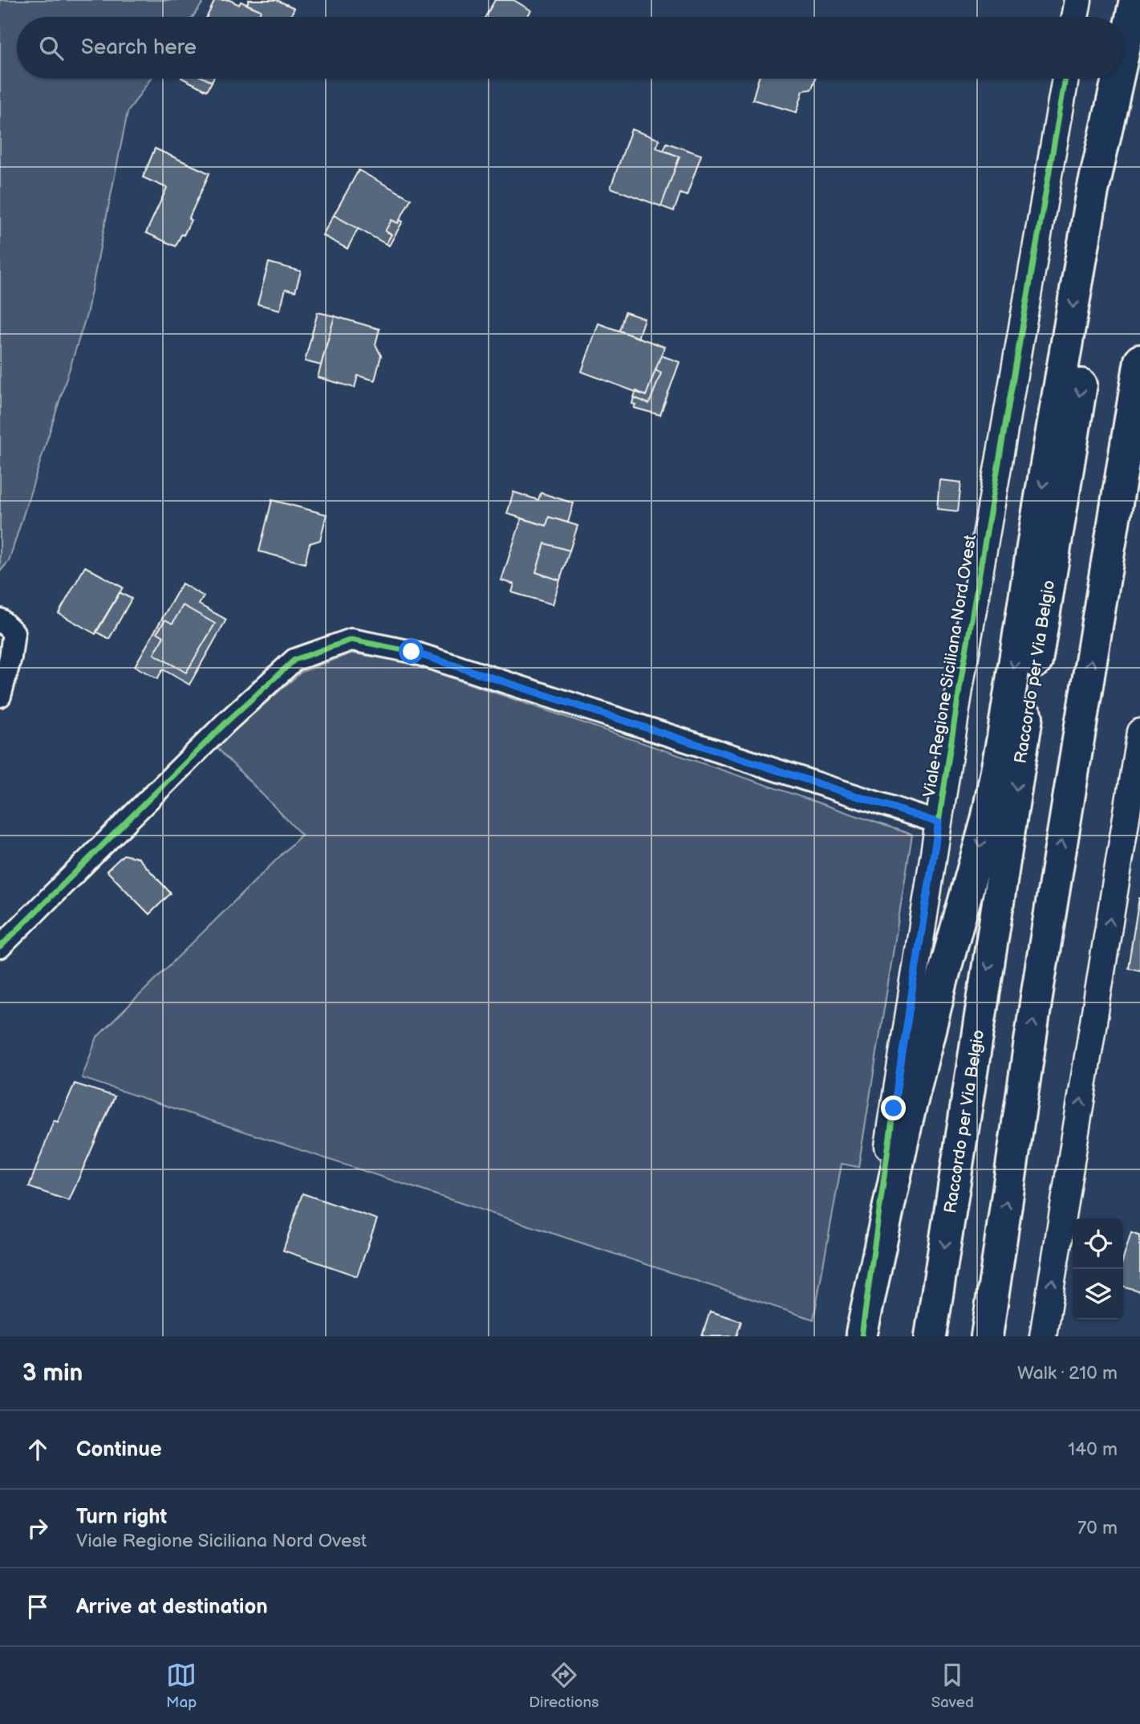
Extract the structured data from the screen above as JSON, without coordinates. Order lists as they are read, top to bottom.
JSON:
{
  "streets": {
    "highway": ["Raccordo per Via Belgio"],
    "street": ["Viale Regione Siciliana Nord Ovest"]
  },
  "page": {
    "search": "Search here",
    "heading": ["3 min", "Walk · 210 m"],
    "list": [
      ["Continue", "140 m"],
      ["Turn right", "Viale Regione Siciliana Nord Ovest", "70 m"],
      "Arrive at destination"
    ],
    "nav": ["Map", "Directions", "Saved"]
  }
}
